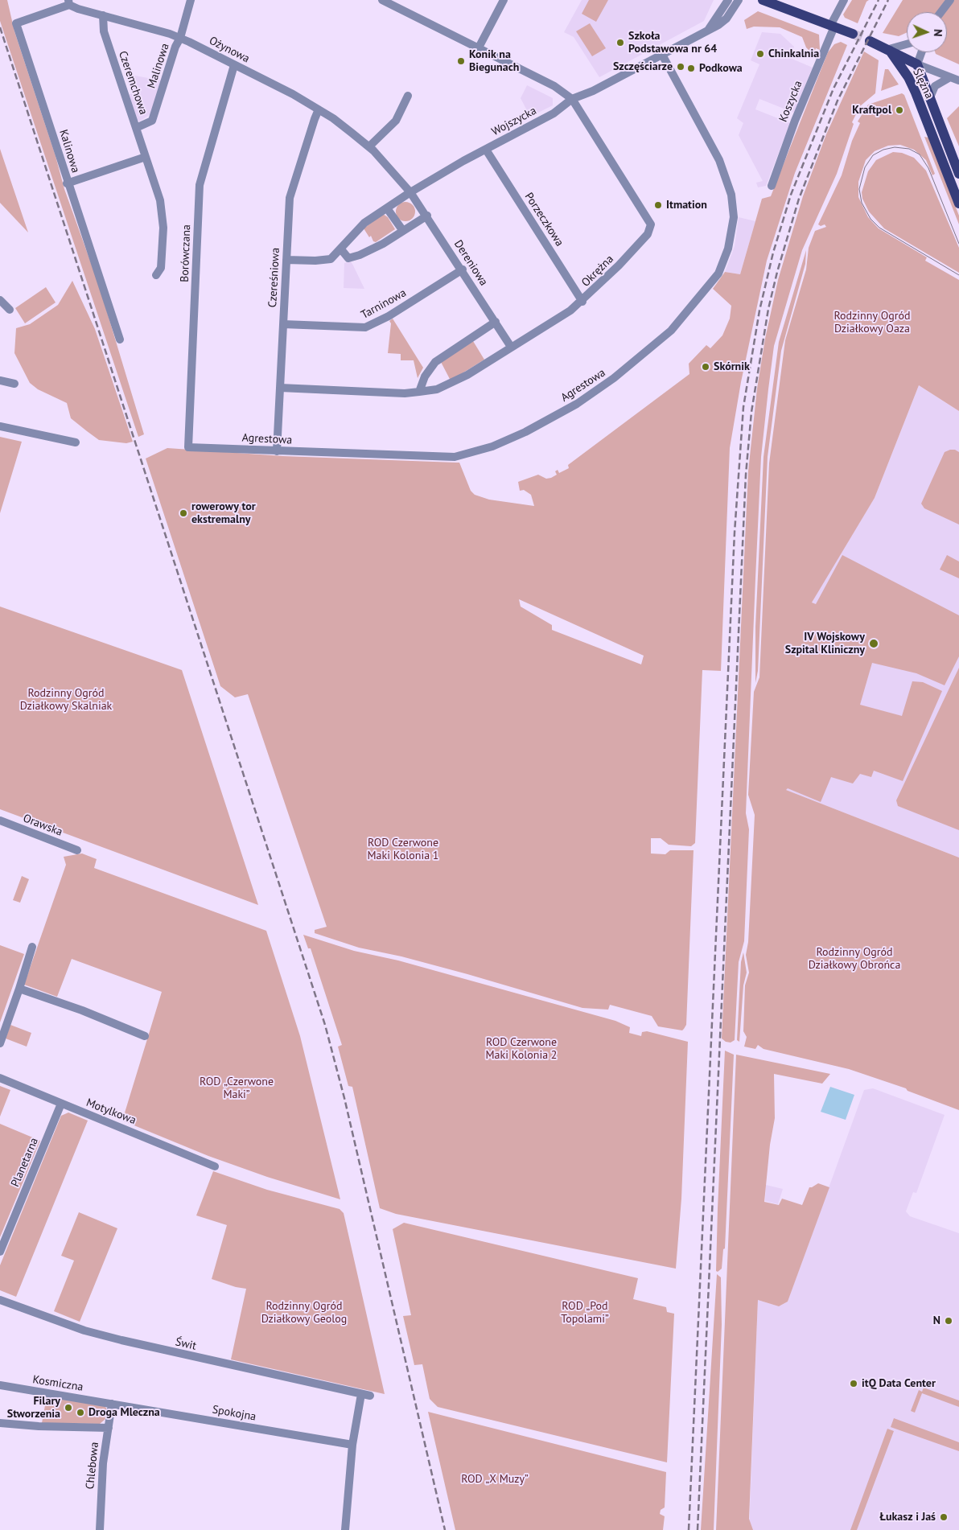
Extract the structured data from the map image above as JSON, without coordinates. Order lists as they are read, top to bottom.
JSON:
{
  "streets": {
    "main road": ["Ślężna"],
    "street": [
      "Ożynowa",
      "Malinowa",
      "Czeremchowa",
      "Koszycka",
      "Wojszycka",
      "Kalinowa",
      "Porzeczkowa",
      "Borówczana",
      "Dereniowa",
      "Okrężna",
      "Czereśniowa",
      "Tarninowa",
      "Agrestowa",
      "Orawska",
      "Motylkowa",
      "Planetarna",
      "Świt",
      "Kosmiczna",
      "Spokojna",
      "Chlebowa"
    ]
  },
  "crossings": [
    ["Ożynowa", "Malinowa"],
    ["Ożynowa", "Czeremchowa"],
    ["Ożynowa", "Wojszycka"],
    ["Ożynowa", "Kalinowa"],
    ["Ożynowa", "Borówczana"],
    ["Ożynowa", "Dereniowa"],
    ["Ożynowa", "Czereśniowa"],
    ["Malinowa", "Czeremchowa"],
    ["Wojszycka", "Porzeczkowa"],
    ["Wojszycka", "Dereniowa"],
    ["Wojszycka", "Okrężna"],
    ["Wojszycka", "Czereśniowa"],
    ["Wojszycka", "Agrestowa"],
    ["Porzeczkowa", "Okrężna"],
    ["Borówczana", "Agrestowa"],
    ["Dereniowa", "Okrężna"],
    ["Dereniowa", "Tarninowa"],
    ["Okrężna", "Czereśniowa"],
    ["Czereśniowa", "Tarninowa"],
    ["Czereśniowa", "Agrestowa"],
    ["Motylkowa", "Planetarna"],
    ["Kosmiczna", "Spokojna"],
    ["Kosmiczna", "Chlebowa"],
    ["Spokojna", "Chlebowa"]
  ],
  "parks": [
    "Rodzinny Ogród Działkowy Oaza",
    "Rodzinny Ogród Działkowy Skalniak",
    "ROD Czerwone Maki Kolonia 1",
    "Rodzinny Ogród Działkowy Obrońca",
    "ROD Czerwone Maki Kolonia 2",
    "ROD „Czerwone Maki”",
    "Rodzinny Ogród Działkowy Geolog",
    "ROD „Pod Topolami”",
    "ROD „X Muzy”"
  ],
  "places": [
    "Szkoła Podstawowa nr 64",
    "Chinkalnia",
    "Konik na Biegunach",
    "Szczęściarze",
    "Podkowa",
    "Kraftpol",
    "Itmation",
    "Skórnik",
    "rowerowy tor ekstremalny",
    "IV Wojskowy Szpital Kliniczny",
    "N",
    "itQ Data Center",
    "Filary Stworzenia",
    "Droga Mleczna",
    "Łukasz i Jaś"
  ],
  "north": "right"
}
